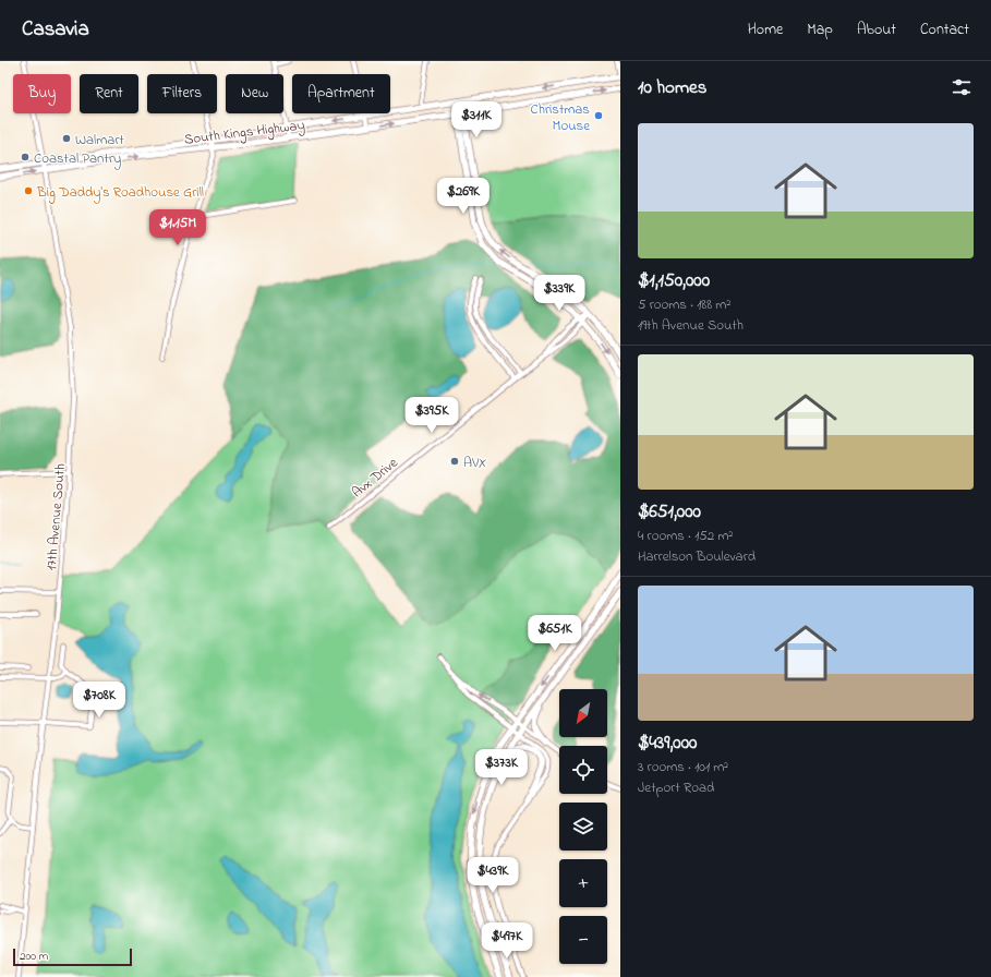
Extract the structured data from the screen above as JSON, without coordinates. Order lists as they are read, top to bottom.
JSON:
{
  "streets": {
    "main road": ["South Kings Highway"],
    "street": ["Avx Drive", "17th Avenue South"]
  },
  "crossings": [
    ["South Kings Highway", "17th Avenue South"]
  ],
  "places": [
    "Christmas Mouse",
    "Walmart",
    "Coastal Pantry",
    "Big Daddy's Roadhouse Grill",
    "AVX"
  ],
  "scale_bar": "200 m",
  "north": "bottom left",
  "page": {
    "header": "Casavia",
    "nav": [
      "Home",
      "Map",
      "About",
      "Contact"
    ],
    "heading": "10 homes",
    "chip": [
      "Buy",
      "Rent",
      "Filters",
      "New",
      "Apartment"
    ],
    "price": [
      "$311K",
      "$269K",
      "$1.15M",
      "$339K",
      "$395K",
      "$651K",
      "$708K",
      "$373K",
      "$439K",
      "$497K"
    ],
    "list": [
      {
        "name": "$1,150,000",
        "note": "5 rooms · 188 m² · 19th Avenue South"
      },
      {
        "name": "$651,000",
        "note": "4 rooms · 152 m² · Harrelson Boulevard"
      },
      {
        "name": "$439,000",
        "note": "3 rooms · 101 m² · Jetport Road"
      }
    ],
    "map_buttons": ["+", "−"],
    "scale": "200 m"
  }
}
